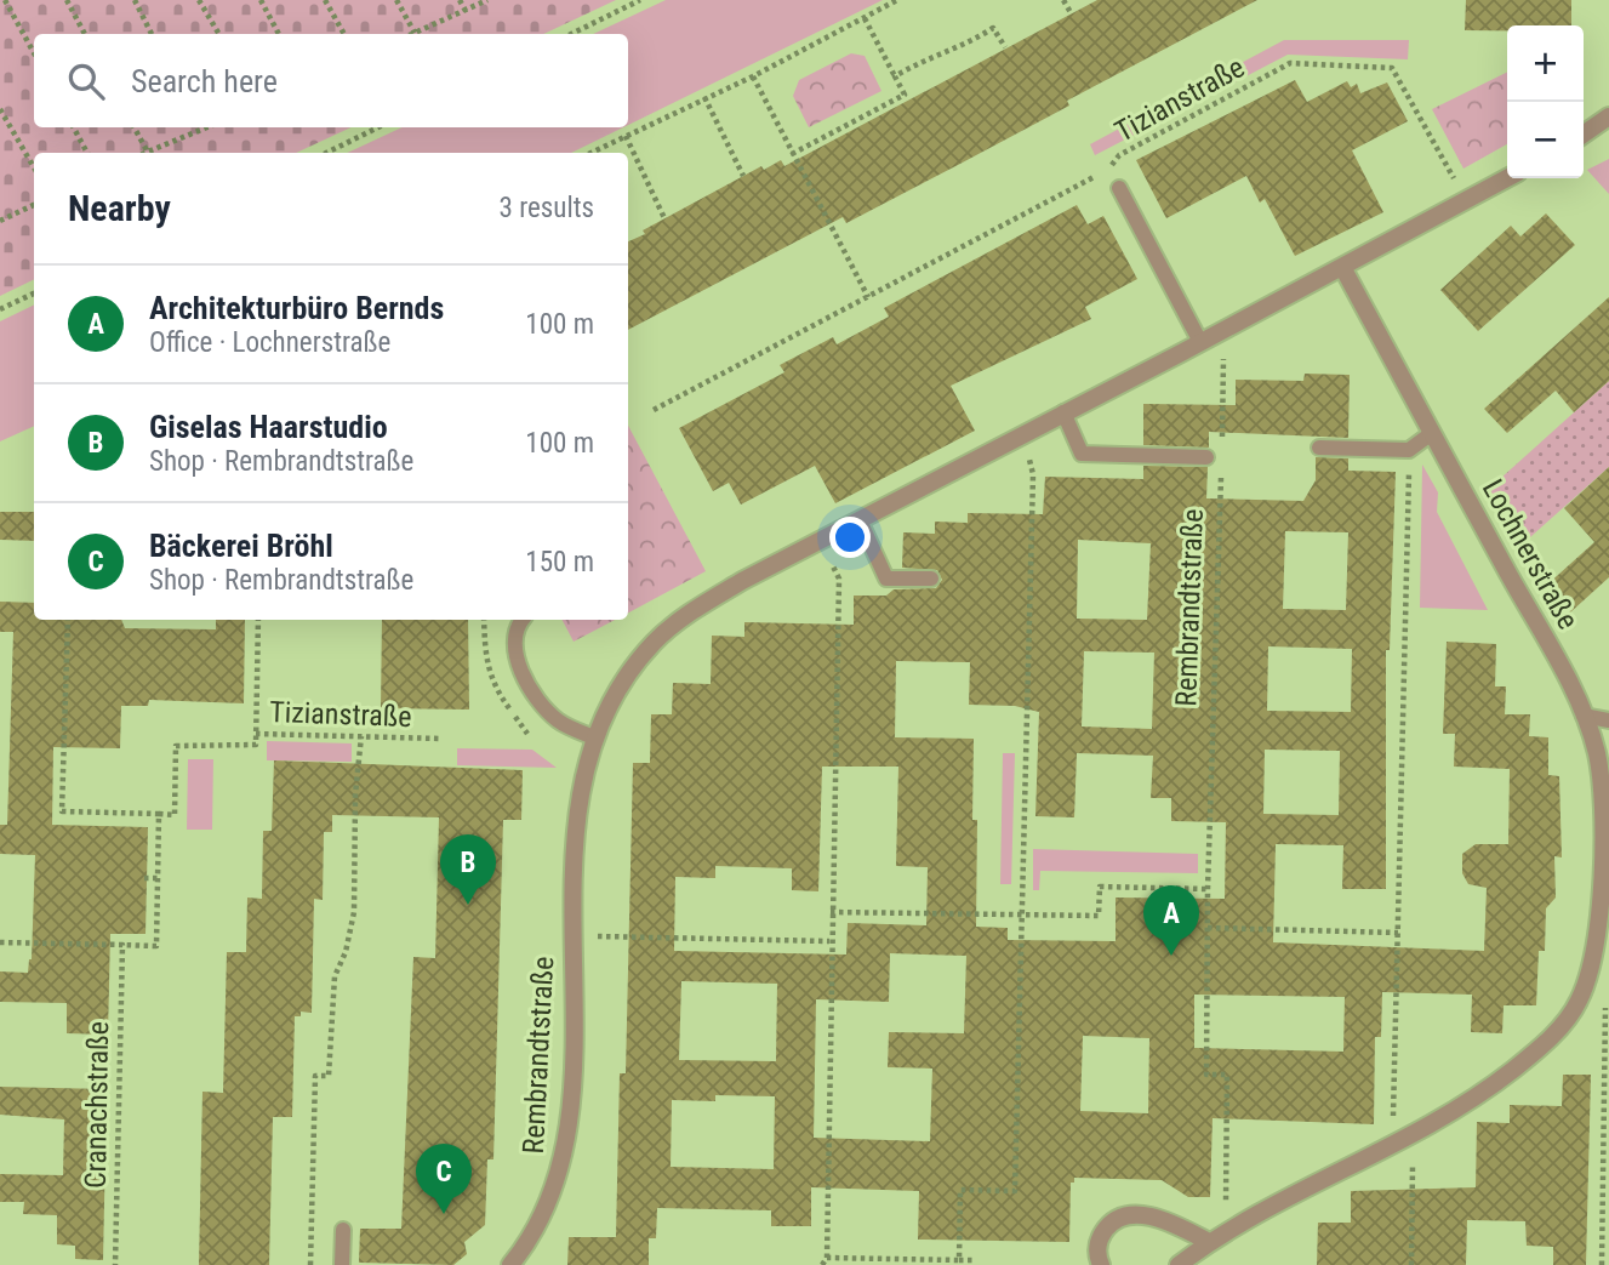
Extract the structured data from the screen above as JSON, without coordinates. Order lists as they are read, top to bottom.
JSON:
{
  "streets": {
    "street": ["Lochnerstraße", "Rembrandtstraße"],
    "path": ["Tizianstraße", "Cranachstraße"]
  },
  "crossings": [
    ["Tizianstraße", "Rembrandtstraße"],
    ["Lochnerstraße", "Rembrandtstraße"]
  ],
  "page": {
    "map_buttons": ["+", "−"],
    "search": "Search here",
    "heading": ["Nearby", "3 results"],
    "list": [
      {
        "mark": "A",
        "name": "Architekturbüro Bernds",
        "note": "Office · Lochnerstraße",
        "value": "100 m"
      },
      {
        "mark": "B",
        "name": "Giselas Haarstudio",
        "note": "Shop · Rembrandtstraße",
        "value": "100 m"
      },
      {
        "mark": "C",
        "name": "Bäckerei Bröhl",
        "note": "Shop · Rembrandtstraße",
        "value": "150 m"
      }
    ],
    "pins": ["B", "A", "C"]
  }
}
